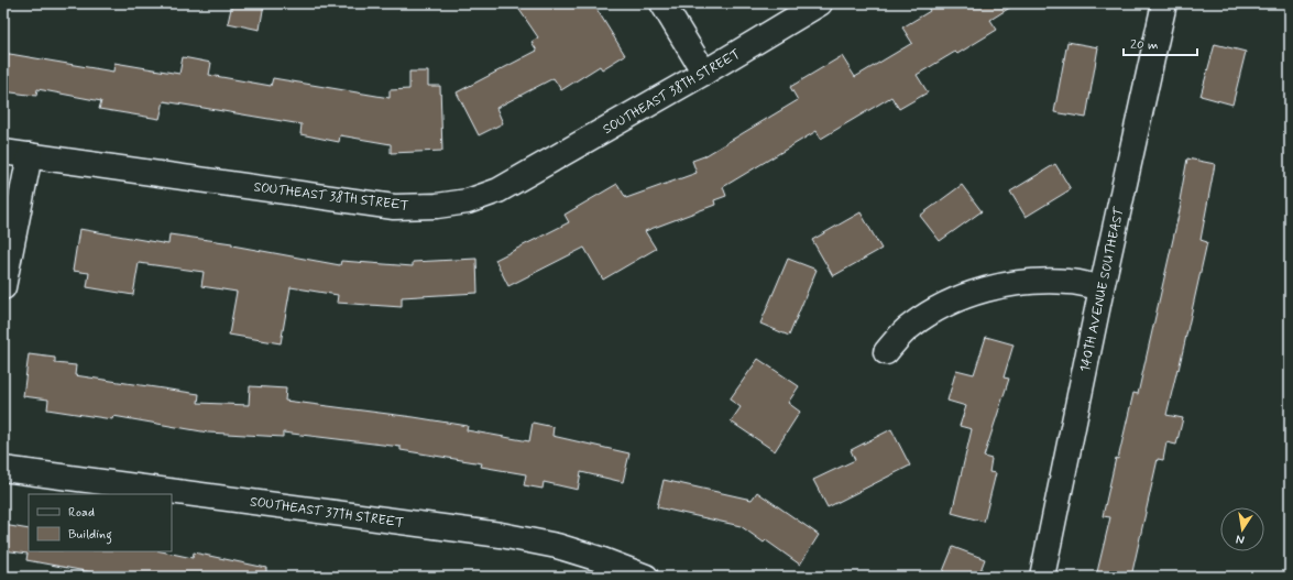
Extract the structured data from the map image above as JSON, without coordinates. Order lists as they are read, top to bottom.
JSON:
{
  "streets": {
    "street": ["SOUTHEAST 38TH STREET", "140TH AVENUE SOUTHEAST", "SOUTHEAST 37TH STREET"]
  },
  "legend": ["Road", "Building"],
  "scale_bar": "20 m",
  "north": "bottom"
}
